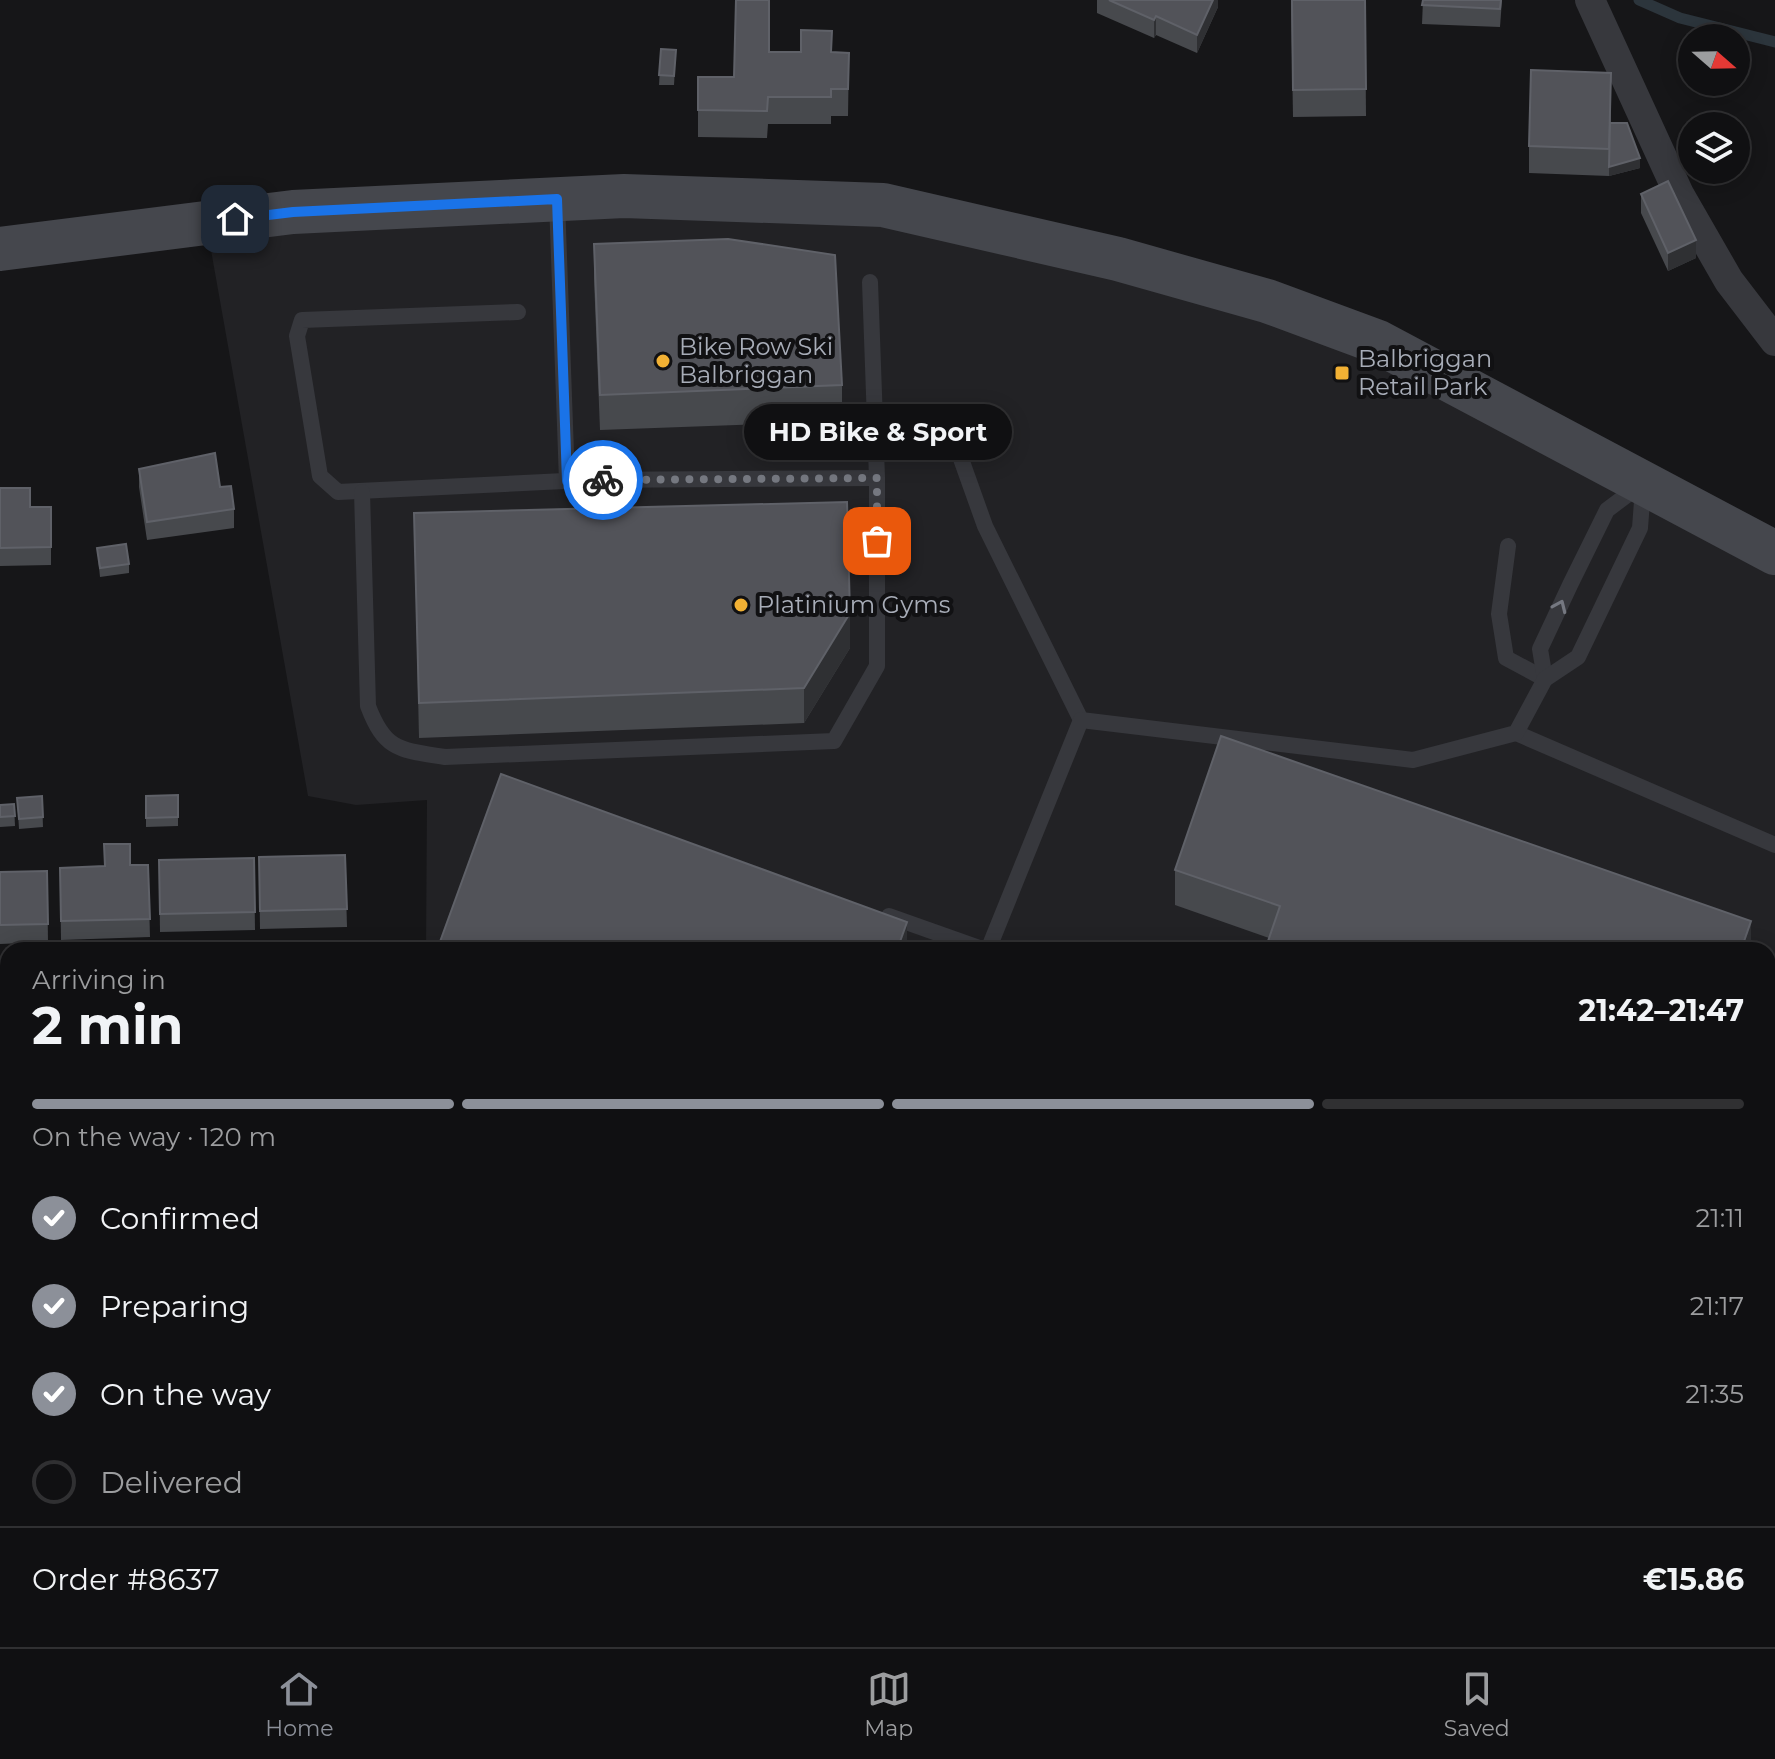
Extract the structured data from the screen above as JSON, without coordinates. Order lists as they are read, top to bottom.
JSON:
{
  "places": {
    "other": ["Bike Row Ski Balbriggan", "HD Bike & Sport", "Platinium Gyms"],
    "transit": ["Balbriggan Retail Park"]
  },
  "north": "right",
  "page": {
    "bubble": "HD Bike & Sport",
    "heading": ["2 min", "Arriving in", "21:42–21:47"],
    "panel": ["Order #8637", "€15.86"],
    "bar": "On the way · 120 m",
    "list": [
      ["Confirmed", "21:11"],
      ["Preparing", "21:17"],
      ["On the way", "21:35"],
      "Delivered"
    ],
    "tabs": ["Home", "Map", "Saved"]
  }
}
